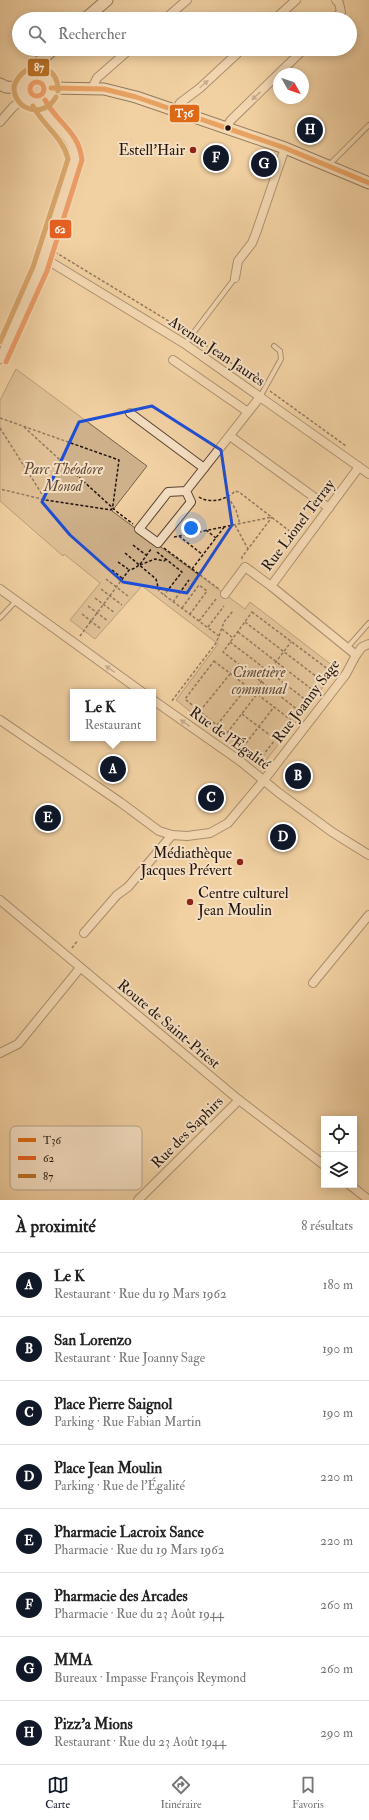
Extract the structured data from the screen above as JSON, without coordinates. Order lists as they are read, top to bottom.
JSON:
{
  "streets": {
    "street": [
      "Avenue Jean Jaurès",
      "Rue Lionel Terray",
      "Rue Joanny Sage",
      "Rue de l'Égalité",
      "Route de Saint-Priest",
      "Rue des Saphirs"
    ]
  },
  "crossings": [
    ["Avenue Jean Jaurès", "Rue Lionel Terray"],
    ["Rue Joanny Sage", "Rue de l'Égalité"],
    ["Route de Saint-Priest", "Rue des Saphirs"]
  ],
  "parks": ["Parc Théodore Monod", "Cimetière communal"],
  "places": ["Estell'Hair", "Médiathèque Jacques Prévert", "Centre culturel Jean Moulin"],
  "lines": ["transit line 87", "transit line 62", "transit line T36"],
  "legend": ["T36", "62", "87"],
  "north": "bottom right",
  "page": {
    "search": "Rechercher",
    "pins": [
      "H",
      "F",
      "G",
      "A",
      "B",
      "C",
      "E",
      "D"
    ],
    "popup": ["Le K", "Restaurant"],
    "heading": ["À proximité", "8 résultats"],
    "list": [
      {
        "mark": "A",
        "name": "Le K",
        "note": "Restaurant · Rue du 19 Mars 1962",
        "value": "180 m"
      },
      {
        "mark": "B",
        "name": "San Lorenzo",
        "note": "Restaurant · Rue Joanny Sage",
        "value": "190 m"
      },
      {
        "mark": "C",
        "name": "Place Pierre Saignol",
        "note": "Parking · Rue Fabian Martin",
        "value": "190 m"
      },
      {
        "mark": "D",
        "name": "Place Jean Moulin",
        "note": "Parking · Rue de l'Égalité",
        "value": "220 m"
      },
      {
        "mark": "E",
        "name": "Pharmacie Lacroix Sance",
        "note": "Pharmacie · Rue du 19 Mars 1962",
        "value": "220 m"
      },
      {
        "mark": "F",
        "name": "Pharmacie des Arcades",
        "note": "Pharmacie · Rue du 23 Août 1944",
        "value": "260 m"
      },
      {
        "mark": "G",
        "name": "MMA",
        "note": "Bureaux · Impasse François Reymond",
        "value": "260 m"
      },
      {
        "mark": "H",
        "name": "Pizz'a Mions",
        "note": "Restaurant · Rue du 23 Août 1944",
        "value": "290 m"
      }
    ],
    "nav": ["Carte", "Itinéraire", "Favoris"]
  }
}
